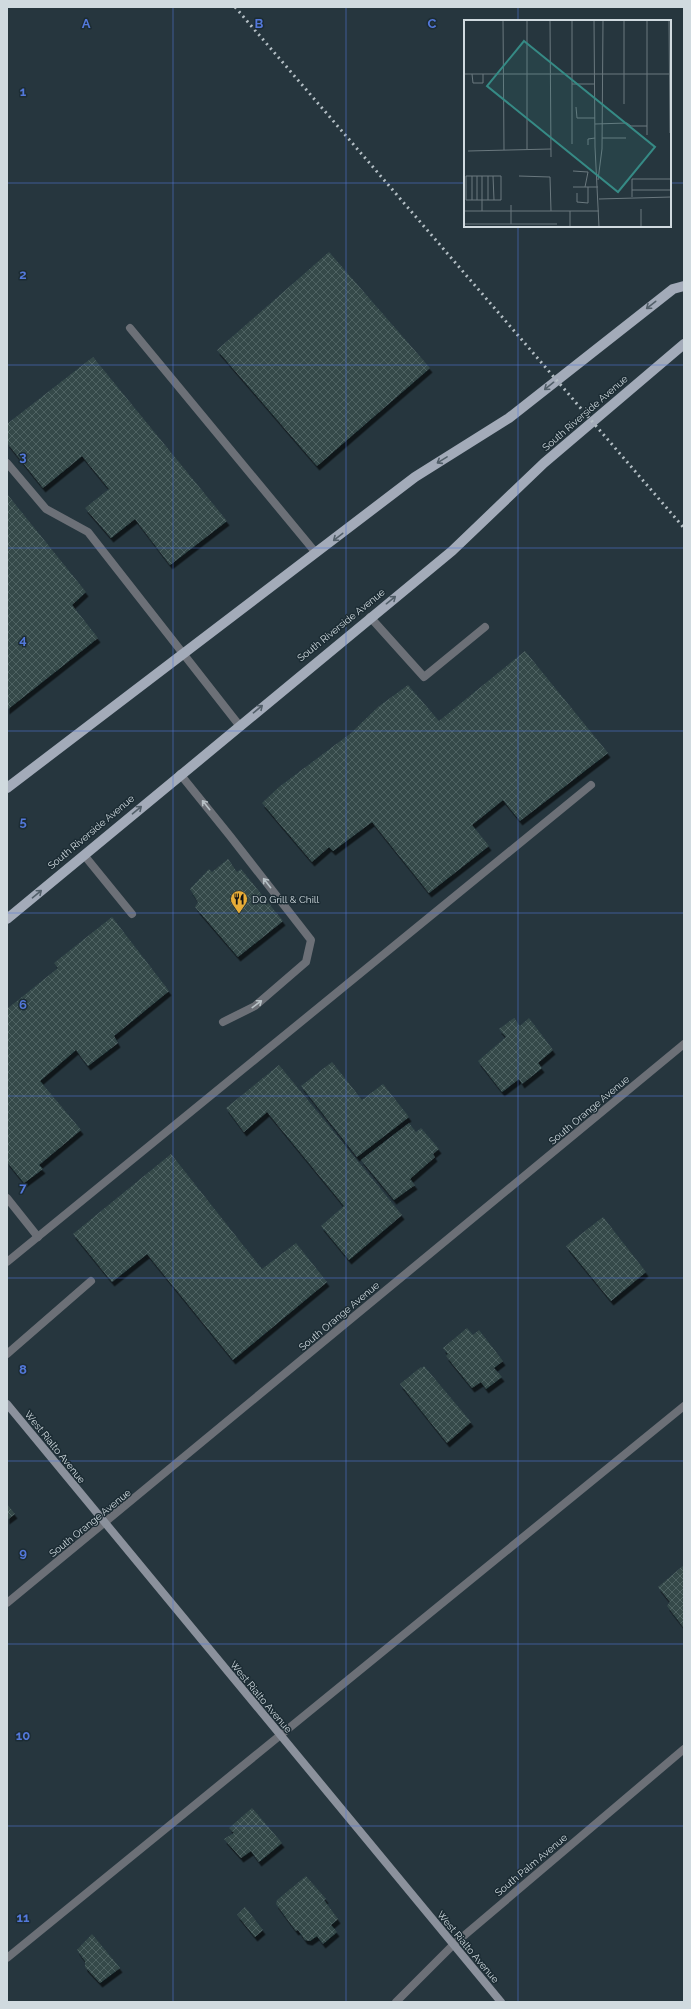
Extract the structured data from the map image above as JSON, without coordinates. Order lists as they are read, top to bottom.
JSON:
{
  "streets": {
    "main road": ["South Riverside Avenue"],
    "street": ["South Orange Avenue", "West Rialto Avenue", "South Palm Avenue"]
  },
  "crossings": [
    ["South Orange Avenue", "West Rialto Avenue"],
    ["West Rialto Avenue", "South Palm Avenue"]
  ],
  "places": {
    "restaurant": ["DQ Grill & Chill"]
  },
  "grid": {
    "columns": ["A", "B", "C"],
    "rows": [
      "1",
      "2",
      "3",
      "4",
      "5",
      "6",
      "7",
      "8",
      "9",
      "10",
      "11"
    ]
  }
}
